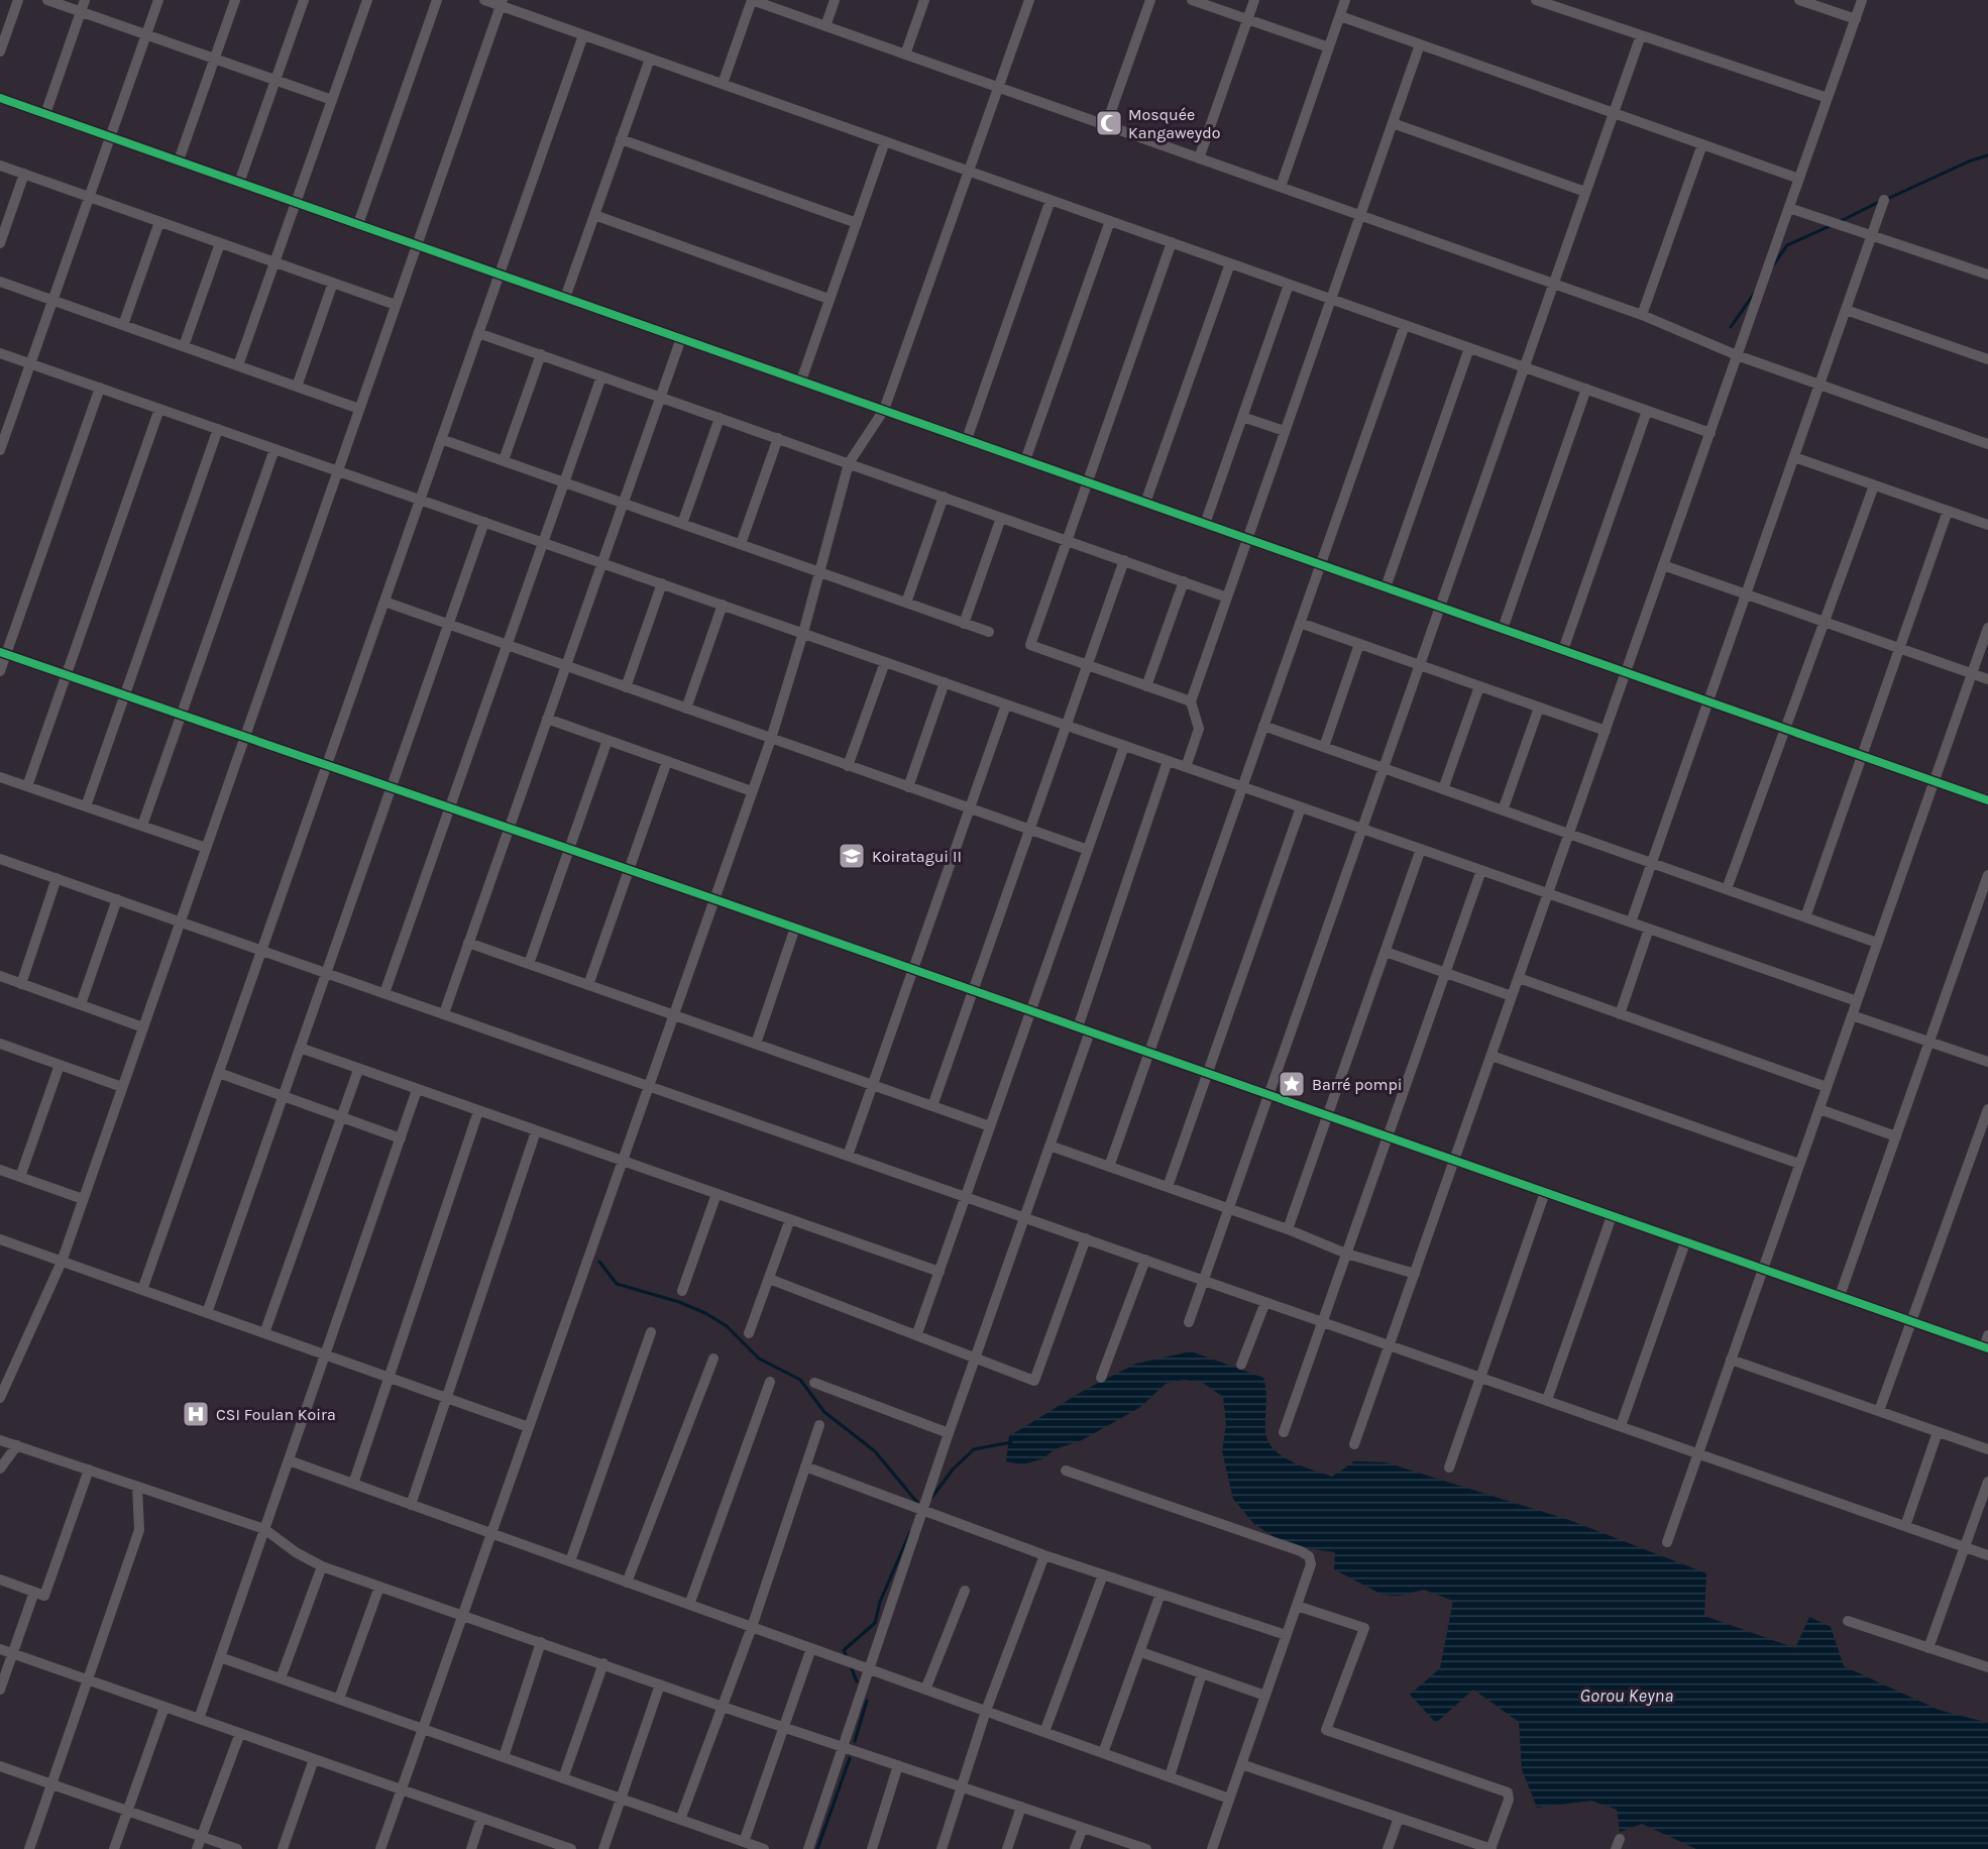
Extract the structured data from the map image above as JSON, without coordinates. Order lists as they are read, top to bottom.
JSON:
{
  "water": ["Gorou Keyna"],
  "places": {
    "mosque": ["Mosquée Kangaweydo"],
    "school or university": ["Koiratagui II"],
    "place": ["Barré pompi"],
    "hospital": ["CSI Foulan Koira"]
  }
}
